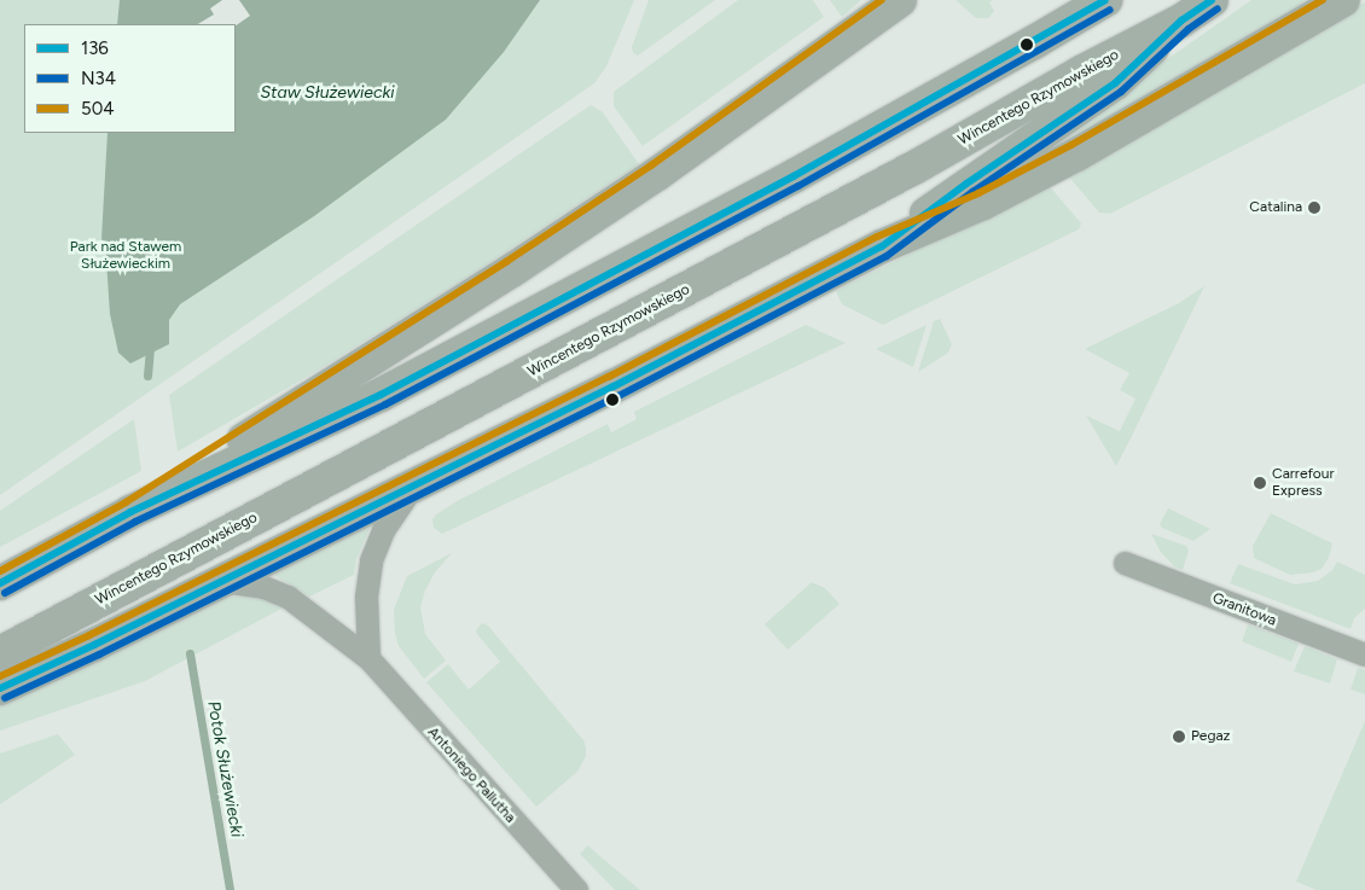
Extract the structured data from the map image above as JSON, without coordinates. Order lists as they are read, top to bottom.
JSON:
{
  "streets": {
    "main road": ["Wincentego Rzymowskiego"],
    "street": ["Granitowa", "Antoniego Pallutha"]
  },
  "water": ["Staw Służewiecki", "Potok Służewiecki"],
  "parks": ["Park nad Stawem Służewieckim"],
  "places": ["Catalina", "Carrefour Express", "Pegaz"],
  "lines": ["transit line 136", "transit line 504", "transit line N34"],
  "legend": ["136", "N34", "504"]
}
